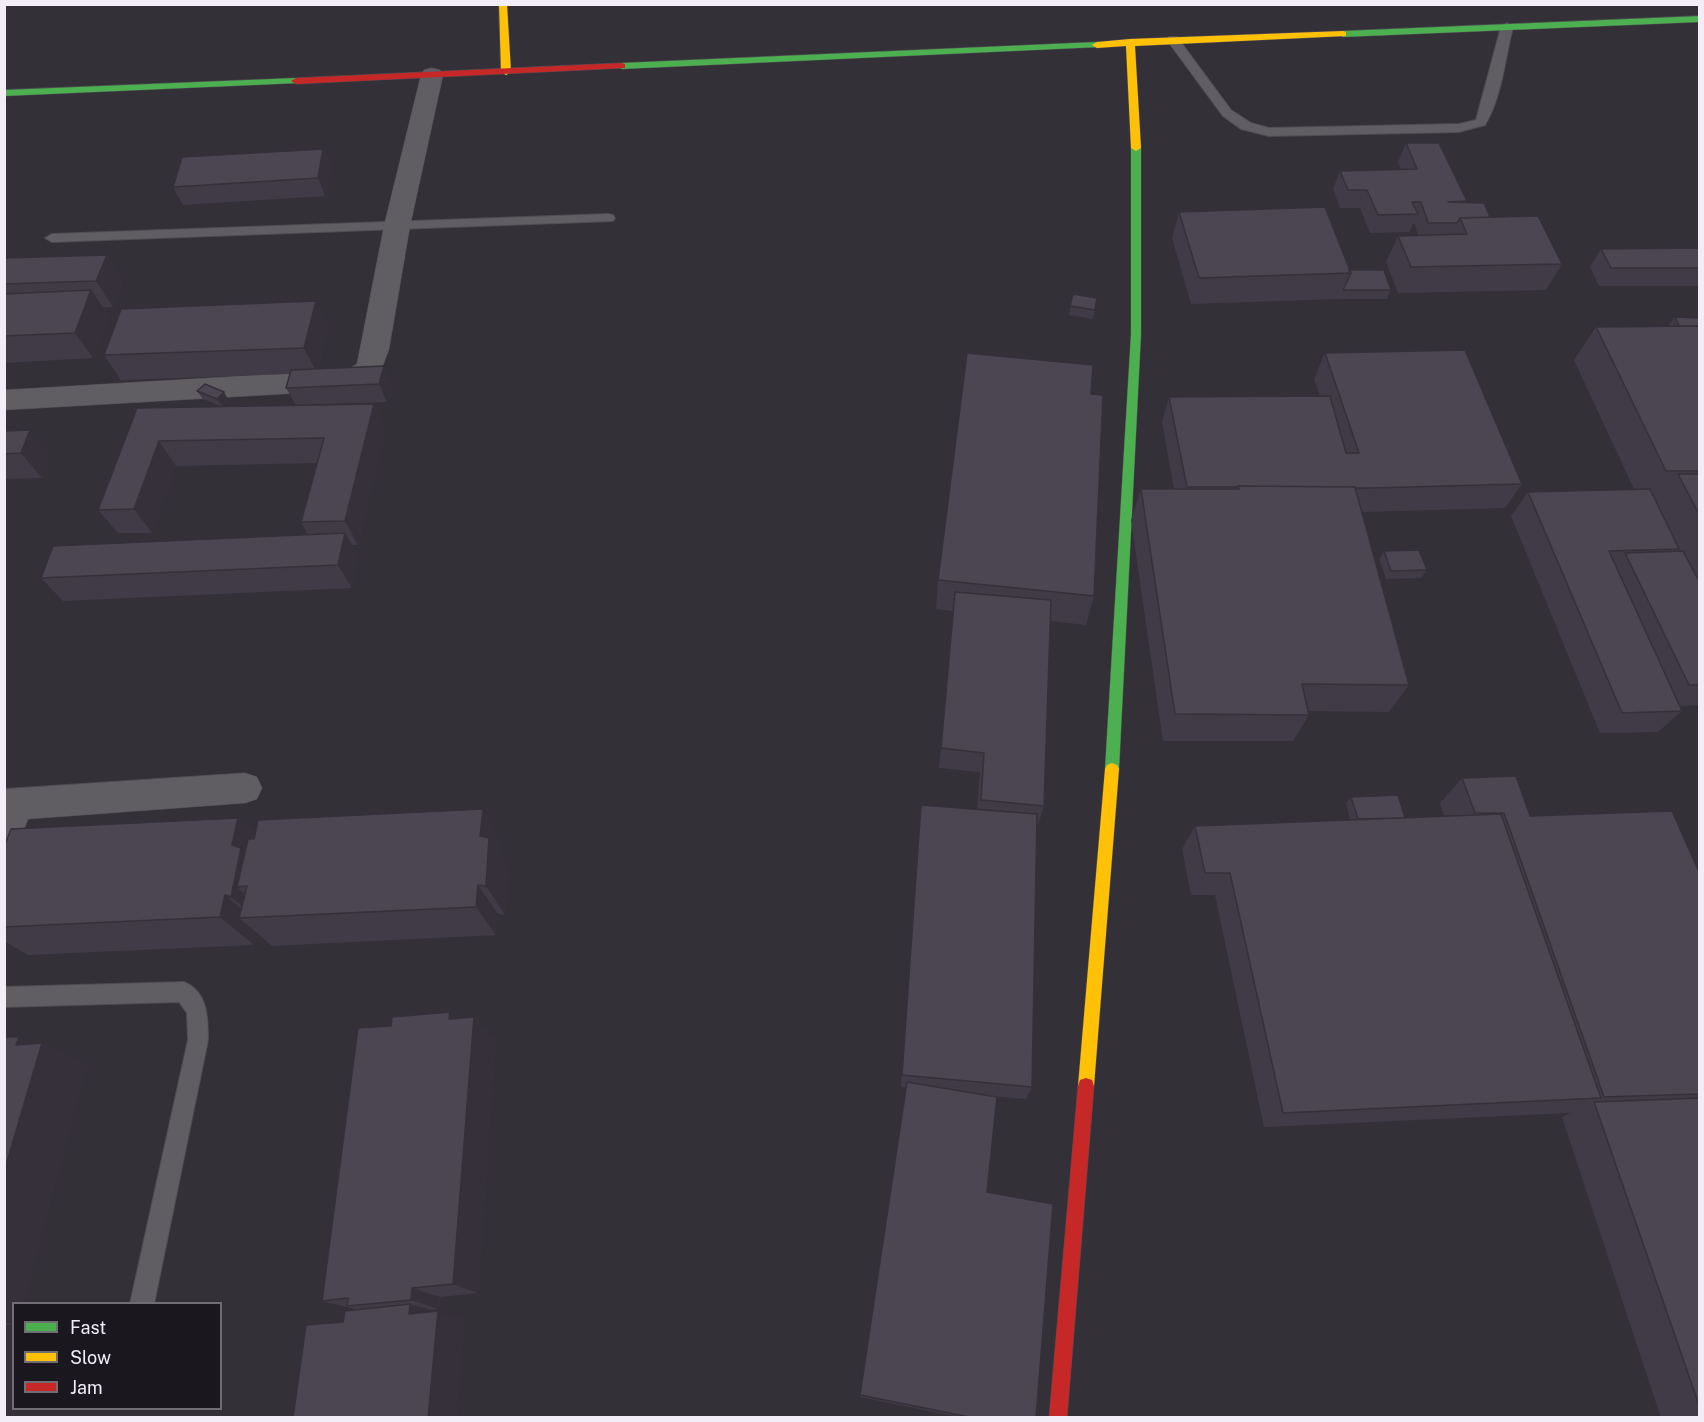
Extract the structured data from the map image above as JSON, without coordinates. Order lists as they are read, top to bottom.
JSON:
{
  "legend": ["Fast", "Slow", "Jam"]
}
